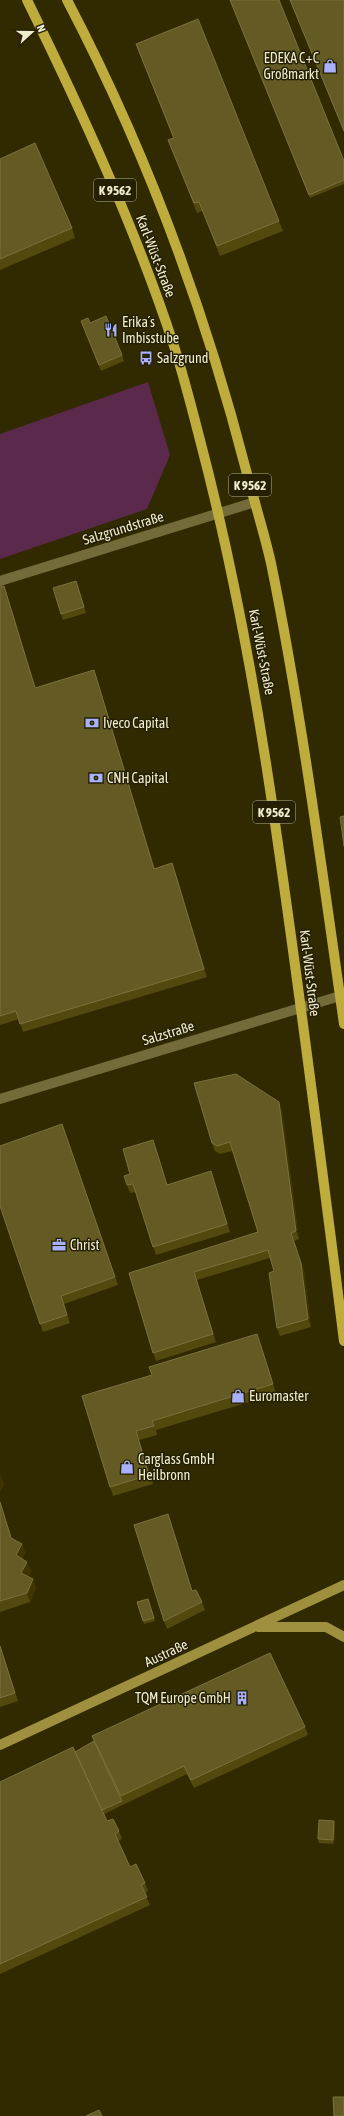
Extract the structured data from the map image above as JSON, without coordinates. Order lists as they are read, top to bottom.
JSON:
{
  "streets": {
    "main road": ["K 9562", "Karl-Wüst-Straße", "Austraße"],
    "street": ["Salzgrundstraße", "Salzstraße"]
  },
  "crossings": [
    ["Karl-Wüst-Straße", "Salzgrundstraße"],
    ["Karl-Wüst-Straße", "Salzstraße"]
  ],
  "places": {
    "shop": ["EDEKA C+C Großmarkt", "Euromaster", "Carglass GmbH Heilbronn"],
    "restaurant": ["Erika´s Imbisstube"],
    "bus stop": ["Salzgrund"],
    "bank": ["Iveco Capital", "CNH Capital"],
    "office": ["Christ"],
    "building": ["TQM Europe GmbH"]
  },
  "north": "right"
}
